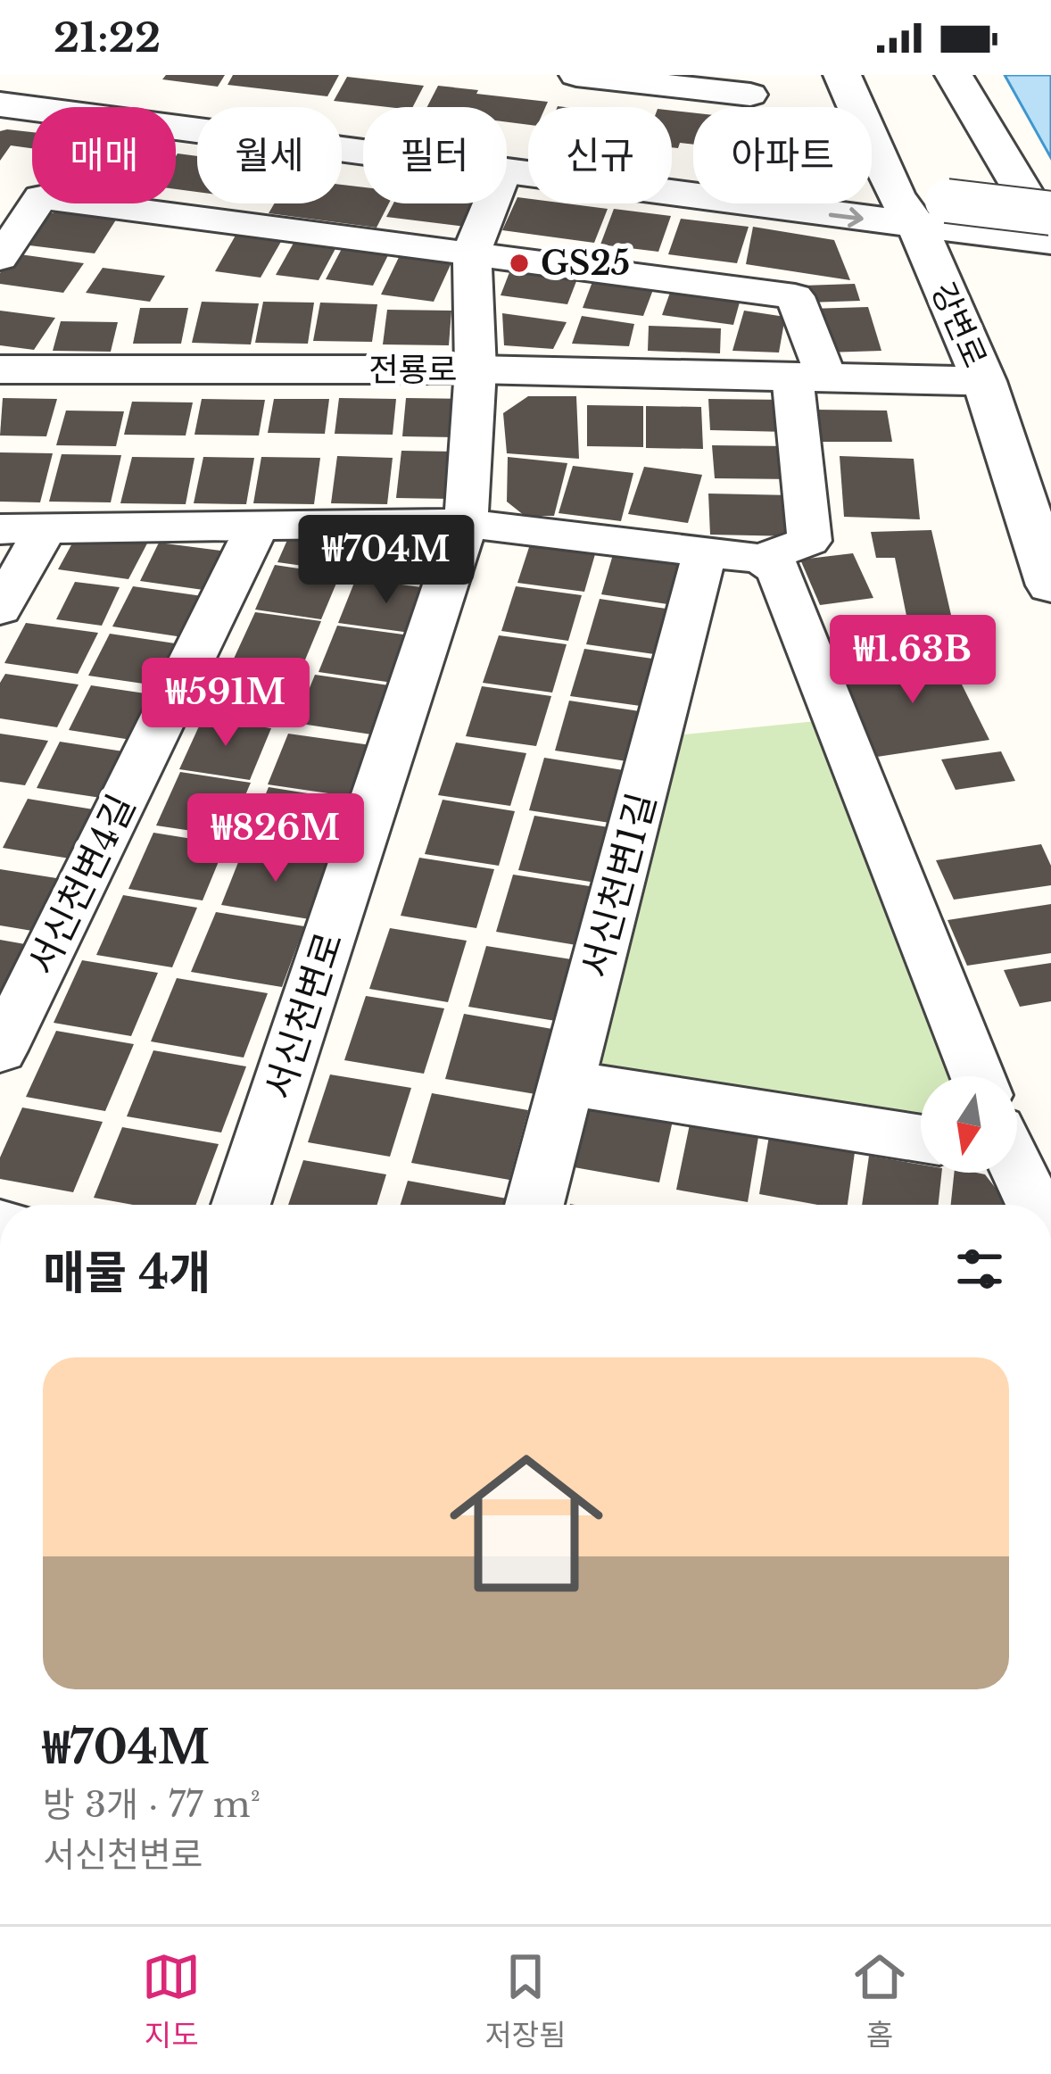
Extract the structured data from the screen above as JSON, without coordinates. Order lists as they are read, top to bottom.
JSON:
{
  "streets": {
    "street": [
      "강변로",
      "전룡로",
      "서신천변4길",
      "서신천변1길",
      "서신천변로"
    ]
  },
  "crossings": [
    ["강변로", "전룡로"],
    ["전룡로", "서신천변로"]
  ],
  "places": ["GS25"],
  "north": "bottom",
  "page": {
    "status": "21:22",
    "chip": [
      "매매",
      "월세",
      "필터",
      "신규",
      "아파트"
    ],
    "price": [
      "₩704M",
      "₩1.63B",
      "₩591M",
      "₩826M"
    ],
    "heading": "매물 4개",
    "list": [
      {
        "name": "₩704M",
        "note": "방 3개 · 77 m² · 서신천변로"
      }
    ],
    "tabs": ["지도", "저장됨", "홈"]
  }
}
